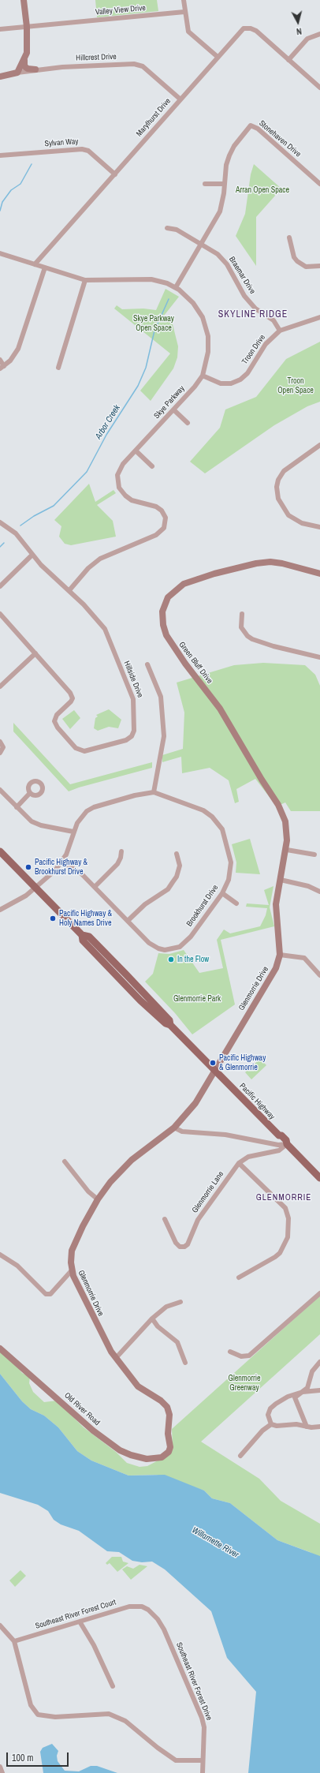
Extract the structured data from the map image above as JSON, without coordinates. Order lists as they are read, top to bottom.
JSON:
{
  "streets": {
    "main road": ["Pacific Highway"],
    "street": [
      "Valley View Drive",
      "Hillcrest Drive",
      "Marylhurst Drive",
      "Stonehaven Drive",
      "Sylvan Way",
      "Braemar Drive",
      "Troon Drive",
      "Skye Parkway",
      "Green Bluff Drive",
      "Hillside Drive",
      "Brookhurst Drive",
      "Glenmorrie Drive",
      "Glenmorrie Lane",
      "Old River Road",
      "Southeast River Forest Court",
      "Southeast River Forest Drive"
    ]
  },
  "crossings": [
    ["Hillcrest Drive", "Marylhurst Drive"],
    ["Marylhurst Drive", "Sylvan Way"],
    ["Marylhurst Drive", "Skye Parkway"],
    ["Stonehaven Drive", "Braemar Drive"],
    ["Stonehaven Drive", "Skye Parkway"],
    ["Braemar Drive", "Troon Drive"],
    ["Troon Drive", "Skye Parkway"],
    ["Skye Parkway", "Hillside Drive"],
    ["Green Bluff Drive", "Glenmorrie Drive"],
    ["Brookhurst Drive", "Pacific Highway"],
    ["Glenmorrie Drive", "Pacific Highway"],
    ["Glenmorrie Drive", "Old River Road"],
    ["Pacific Highway", "Glenmorrie Lane"],
    ["Southeast River Forest Court", "Southeast River Forest Drive"]
  ],
  "districts": ["SKYLINE RIDGE", "GLENMORRIE"],
  "water": ["Arbor Creek", "Willamette River"],
  "parks": [
    "Arran Open Space",
    "Skye Parkway Open Space",
    "Troon Open Space",
    "Glenmorrie Park",
    "Glenmorrie Greenway"
  ],
  "places": [
    "Pacific Highway & Brookhurst Drive",
    "Pacific Highway & Holy Names Drive",
    "In the Flow",
    "Pacific Highway & Glenmorrie"
  ],
  "scale_bar": "100 m",
  "north": "bottom"
}
